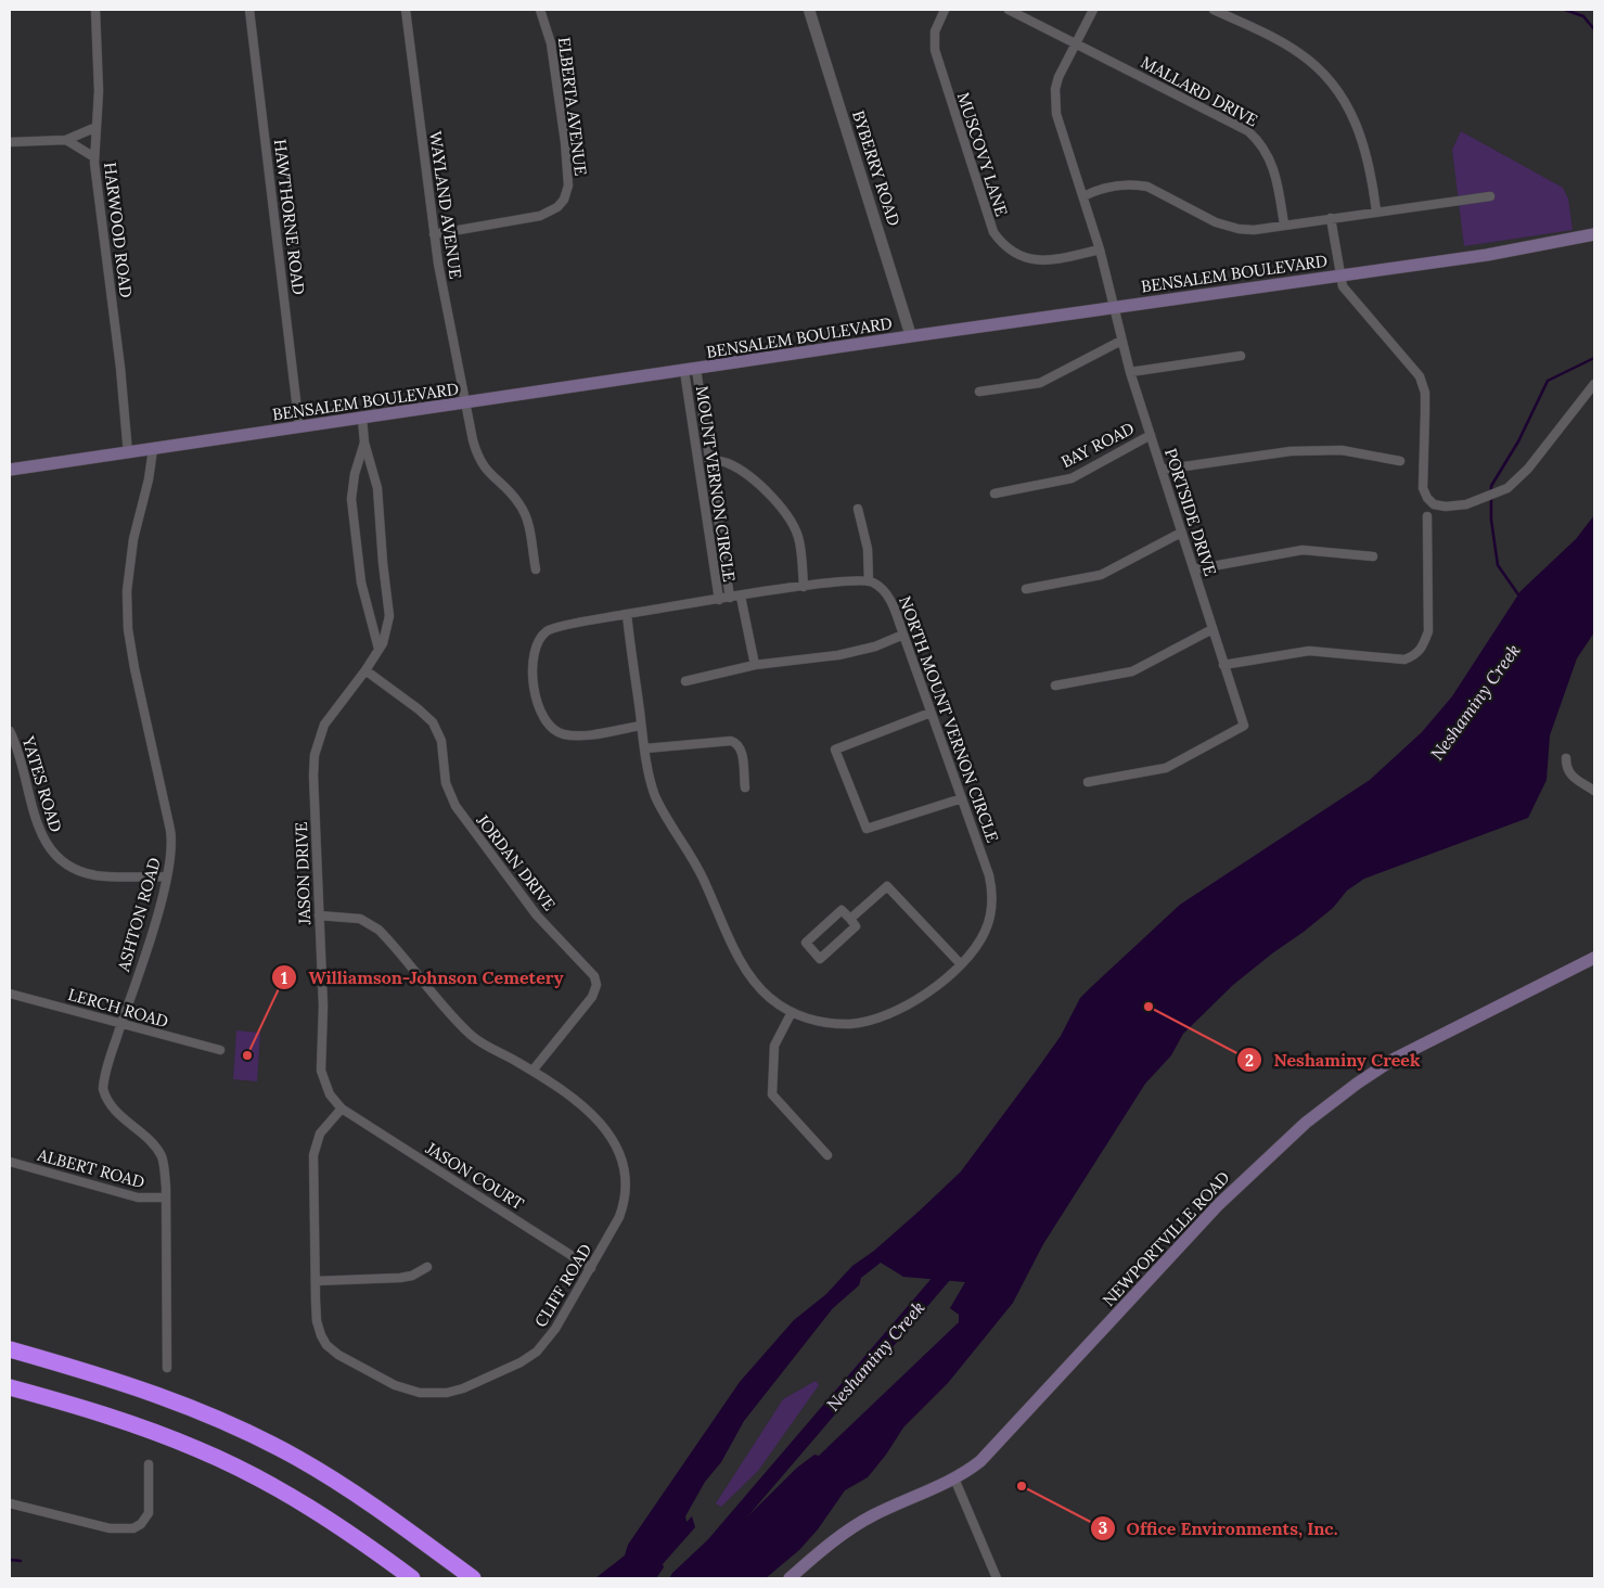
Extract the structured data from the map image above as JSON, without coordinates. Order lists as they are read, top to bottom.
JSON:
{
  "streets": {
    "main road": ["BENSALEM BOULEVARD", "NEWPORTVILLE ROAD"],
    "street": [
      "MALLARD DRIVE",
      "ELBERTA AVENUE",
      "MUSCOVY LANE",
      "BYBERRY ROAD",
      "WAYLAND AVENUE",
      "HAWTHORNE ROAD",
      "HARWOOD ROAD",
      "BAY ROAD",
      "MOUNT VERNON CIRCLE",
      "PORTSIDE DRIVE",
      "NORTH MOUNT VERNON CIRCLE",
      "YATES ROAD",
      "JORDAN DRIVE",
      "JASON DRIVE",
      "ASHTON ROAD",
      "LERCH ROAD",
      "ALBERT ROAD",
      "JASON COURT",
      "CLIFF ROAD"
    ]
  },
  "crossings": [
    ["ELBERTA AVENUE", "WAYLAND AVENUE"],
    ["BYBERRY ROAD", "BENSALEM BOULEVARD"],
    ["WAYLAND AVENUE", "BENSALEM BOULEVARD"],
    ["HAWTHORNE ROAD", "BENSALEM BOULEVARD"],
    ["HARWOOD ROAD", "BENSALEM BOULEVARD"],
    ["BENSALEM BOULEVARD", "MOUNT VERNON CIRCLE"],
    ["BENSALEM BOULEVARD", "PORTSIDE DRIVE"],
    ["BENSALEM BOULEVARD", "JASON DRIVE"],
    ["BENSALEM BOULEVARD", "ASHTON ROAD"],
    ["BAY ROAD", "PORTSIDE DRIVE"],
    ["YATES ROAD", "ASHTON ROAD"],
    ["JORDAN DRIVE", "JASON DRIVE"],
    ["JORDAN DRIVE", "CLIFF ROAD"],
    ["JASON DRIVE", "JASON COURT"],
    ["JASON DRIVE", "CLIFF ROAD"],
    ["ASHTON ROAD", "LERCH ROAD"],
    ["ASHTON ROAD", "ALBERT ROAD"],
    ["JASON COURT", "CLIFF ROAD"]
  ],
  "water": ["Neshaminy Creek"],
  "places": ["Neshaminy Creek", "Williamson-Johnson Cemetery", "Office Environments, Inc."]
}
